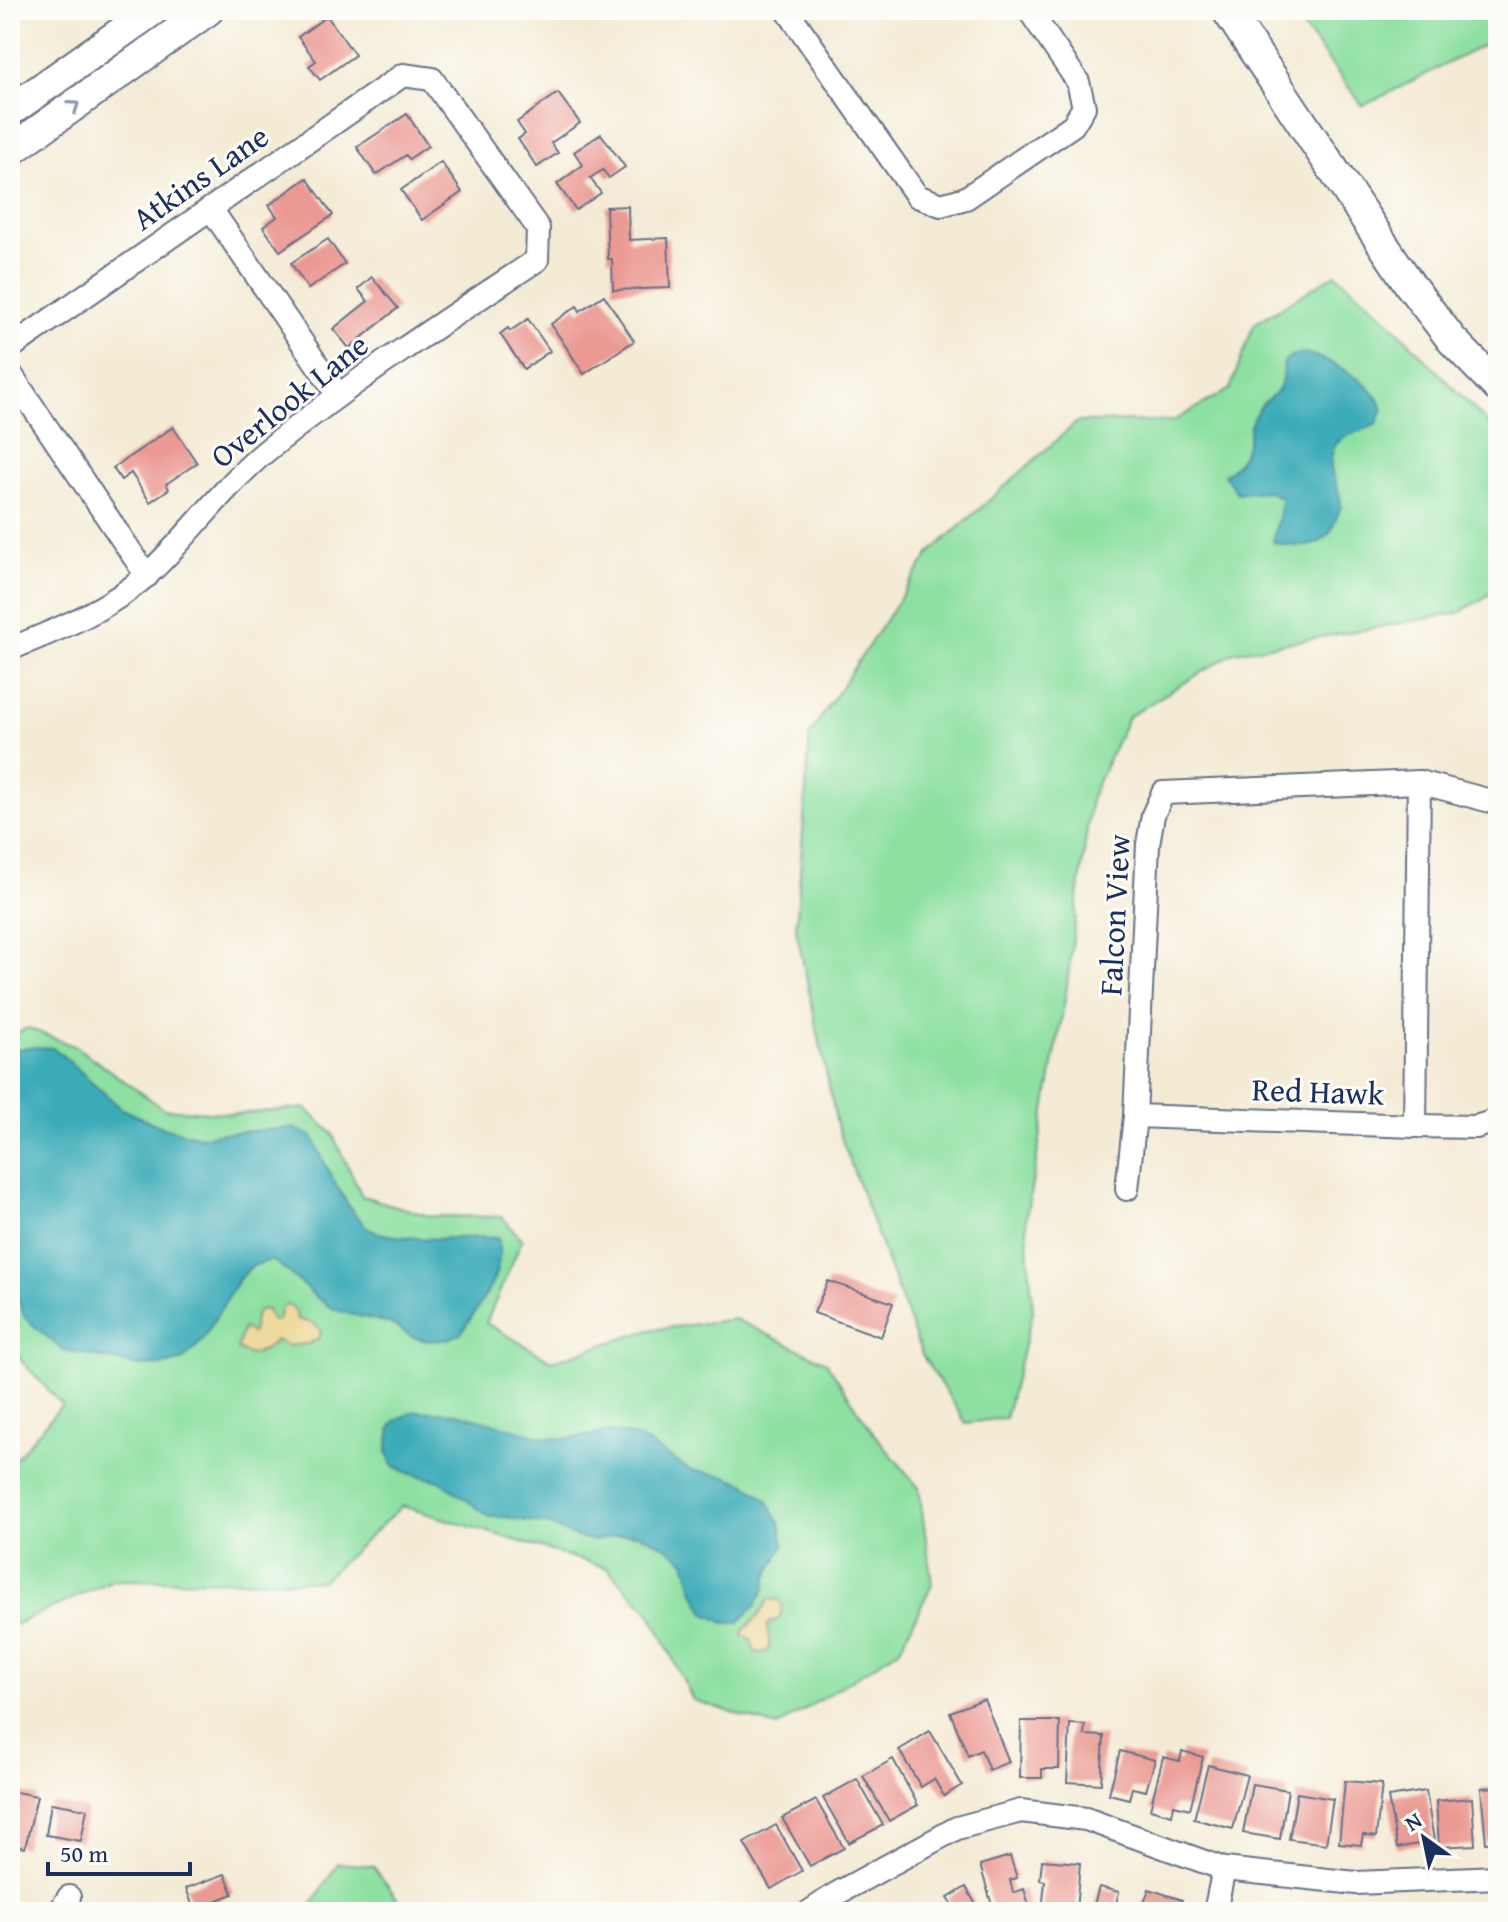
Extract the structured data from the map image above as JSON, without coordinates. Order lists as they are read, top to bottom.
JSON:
{
  "streets": {
    "street": [
      "Atkins Lane",
      "Overlook Lane",
      "Falcon View",
      "Red Hawk"
    ]
  },
  "crossings": [
    ["Atkins Lane", "Overlook Lane"],
    ["Falcon View", "Red Hawk"]
  ],
  "scale_bar": "50 m",
  "north": "top left"
}
